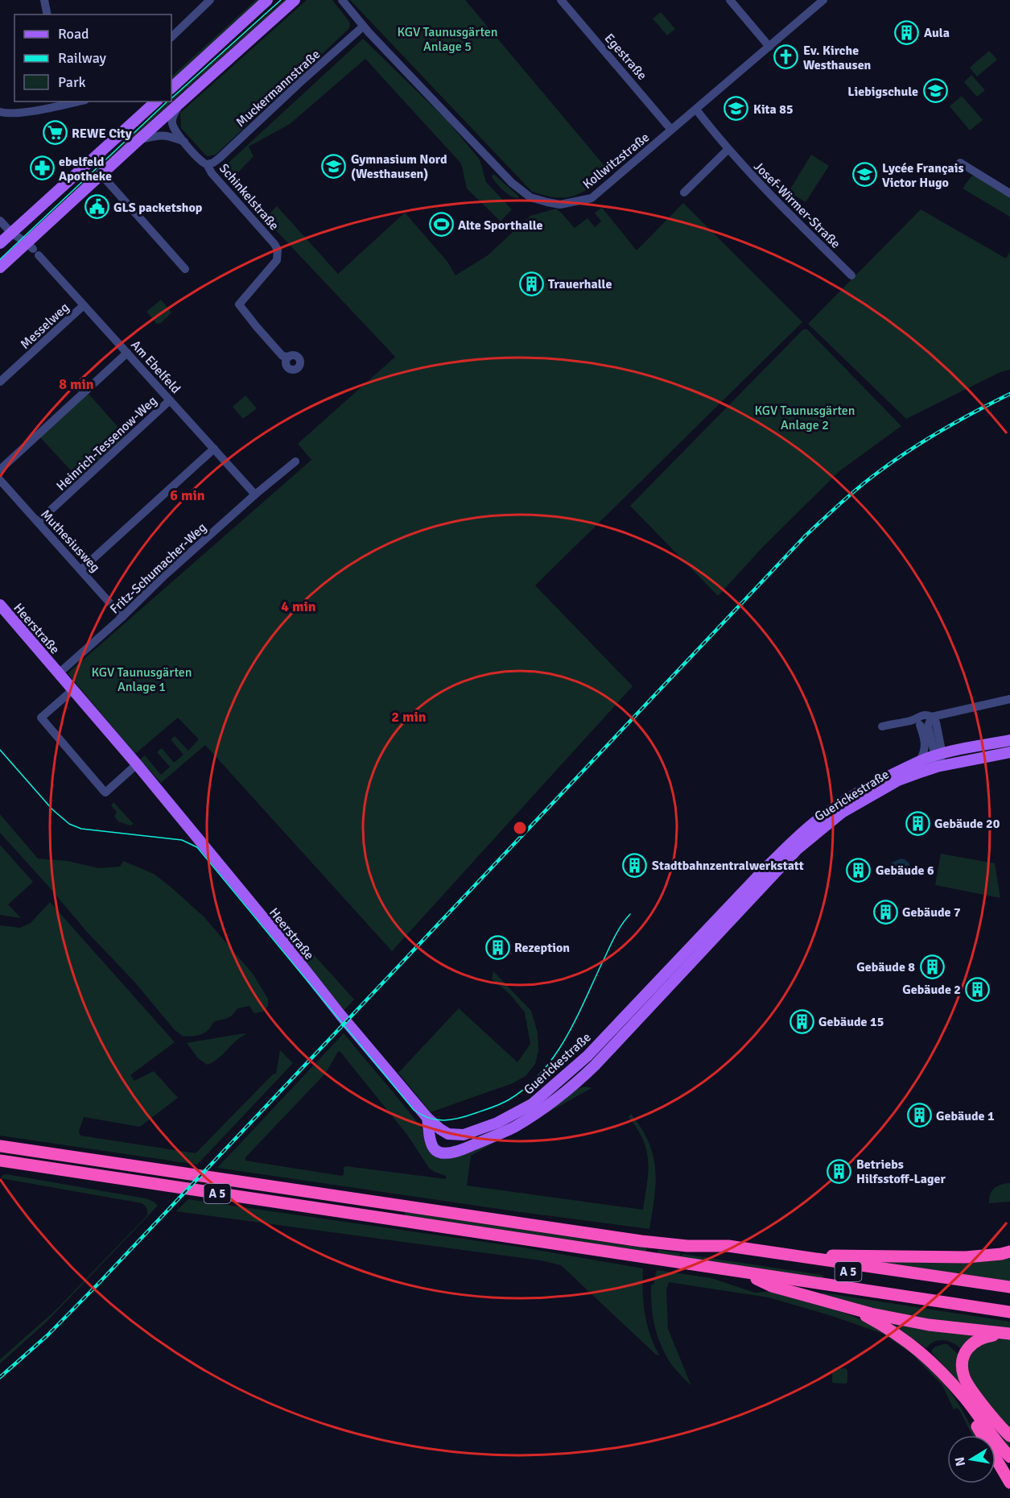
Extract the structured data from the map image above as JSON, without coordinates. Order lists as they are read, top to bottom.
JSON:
{
  "streets": {
    "highway": ["A 5"],
    "main road": ["Heerstraße", "Guerickestraße"],
    "street": [
      "Egestraße",
      "Muckermannstraße",
      "Kollwitzstraße",
      "Schinkelstraße",
      "Josef-Wirmer-Straße",
      "Messelweg",
      "Am Ebelfeld",
      "Heinrich-Tessenow-Weg",
      "Muthesiusweg",
      "Fritz-Schumacher-Weg"
    ]
  },
  "crossings": [
    ["Egestraße", "Kollwitzstraße"],
    ["Muckermannstraße", "Kollwitzstraße"],
    ["Muckermannstraße", "Schinkelstraße"],
    ["Kollwitzstraße", "Josef-Wirmer-Straße"],
    ["Messelweg", "Am Ebelfeld"],
    ["Am Ebelfeld", "Heinrich-Tessenow-Weg"],
    ["Am Ebelfeld", "Fritz-Schumacher-Weg"],
    ["Heinrich-Tessenow-Weg", "Muthesiusweg"],
    ["Muthesiusweg", "Fritz-Schumacher-Weg"],
    ["Fritz-Schumacher-Weg", "Heerstraße"],
    ["Heerstraße", "Guerickestraße"]
  ],
  "parks": ["KGV Taunusgärten Anlage 5", "KGV Taunusgärten Anlage 2", "KGV Taunusgärten Anlage 1"],
  "places": {
    "building": [
      "Aula",
      "Trauerhalle",
      "Gebäude 20",
      "Stadtbahnzentralwerkstatt",
      "Gebäude 6",
      "Gebäude 7",
      "Rezeption",
      "Gebäude 8",
      "Gebäude 2",
      "Gebäude 15",
      "Gebäude 1",
      "Betriebs Hilfsstoff-Lager"
    ],
    "church": ["Ev. Kirche Westhausen"],
    "school or university": [
      "Liebigschule",
      "Kita 85",
      "Gymnasium Nord (Westhausen)",
      "Lycée Français Victor Hugo"
    ],
    "supermarket": ["REWE City"],
    "pharmacy": ["ebelfeld Apotheke"],
    "public building": ["GLS packetshop"],
    "sports": ["Alte Sporthalle"]
  },
  "legend": ["Road", "Railway", "Park"],
  "north": "left",
  "rings": [
    "8 min",
    "6 min",
    "4 min",
    "2 min"
  ]
}
